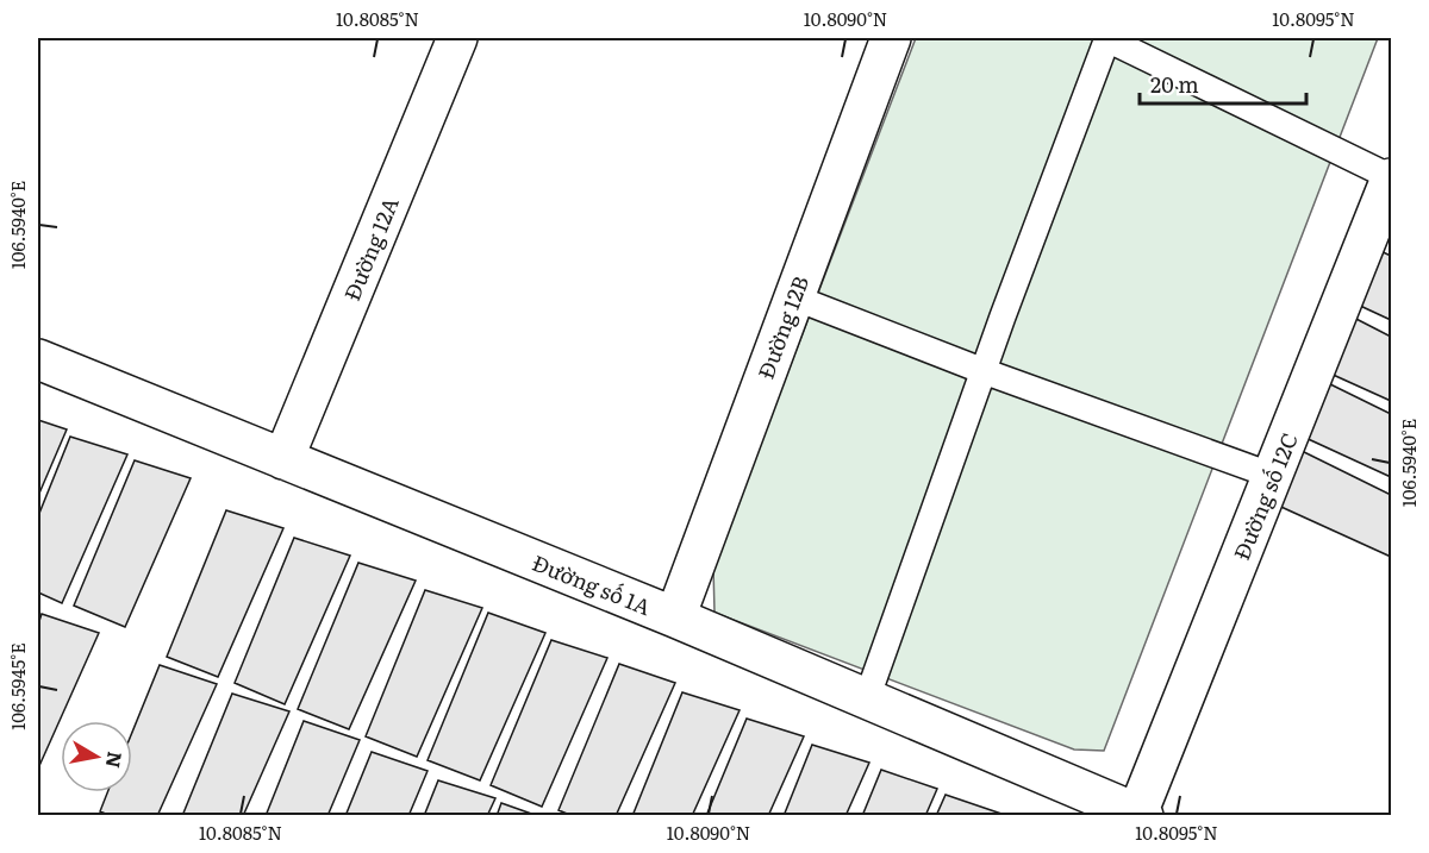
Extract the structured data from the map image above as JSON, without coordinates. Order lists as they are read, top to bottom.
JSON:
{
  "streets": {
    "street": [
      "Đường 12A",
      "Đường 12B",
      "Đường số 12C",
      "Đường số 1A"
    ]
  },
  "crossings": [
    ["Đường 12A", "Đường số 1A"],
    ["Đường 12B", "Đường số 1A"],
    ["Đường số 12C", "Đường số 1A"]
  ],
  "scale_bar": "20 m",
  "north": "right",
  "coordinates": [
    "10.8085°N",
    "10.8090°N",
    "10.8095°N",
    "106.5940°E",
    "106.5945°E"
  ]
}
